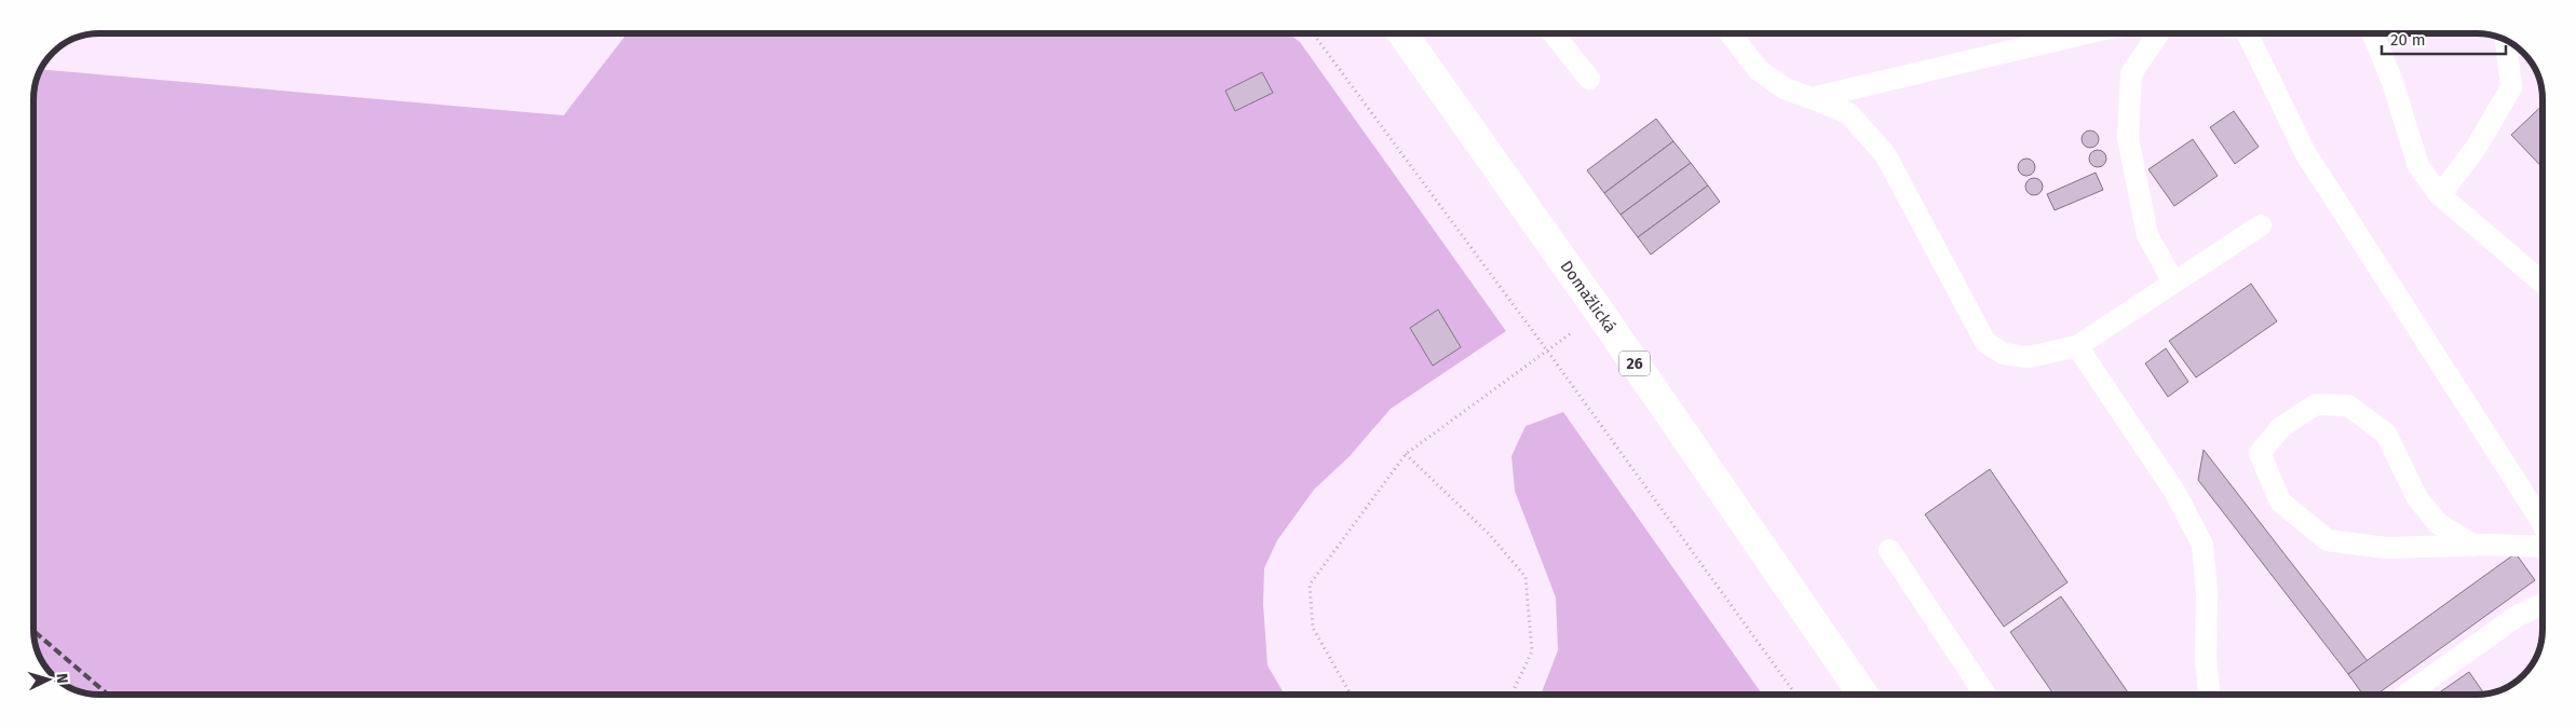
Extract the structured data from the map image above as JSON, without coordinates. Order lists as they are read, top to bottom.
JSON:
{
  "streets": {
    "main road": ["Domažlická", "26"]
  },
  "scale_bar": "20 m",
  "north": "right"
}
